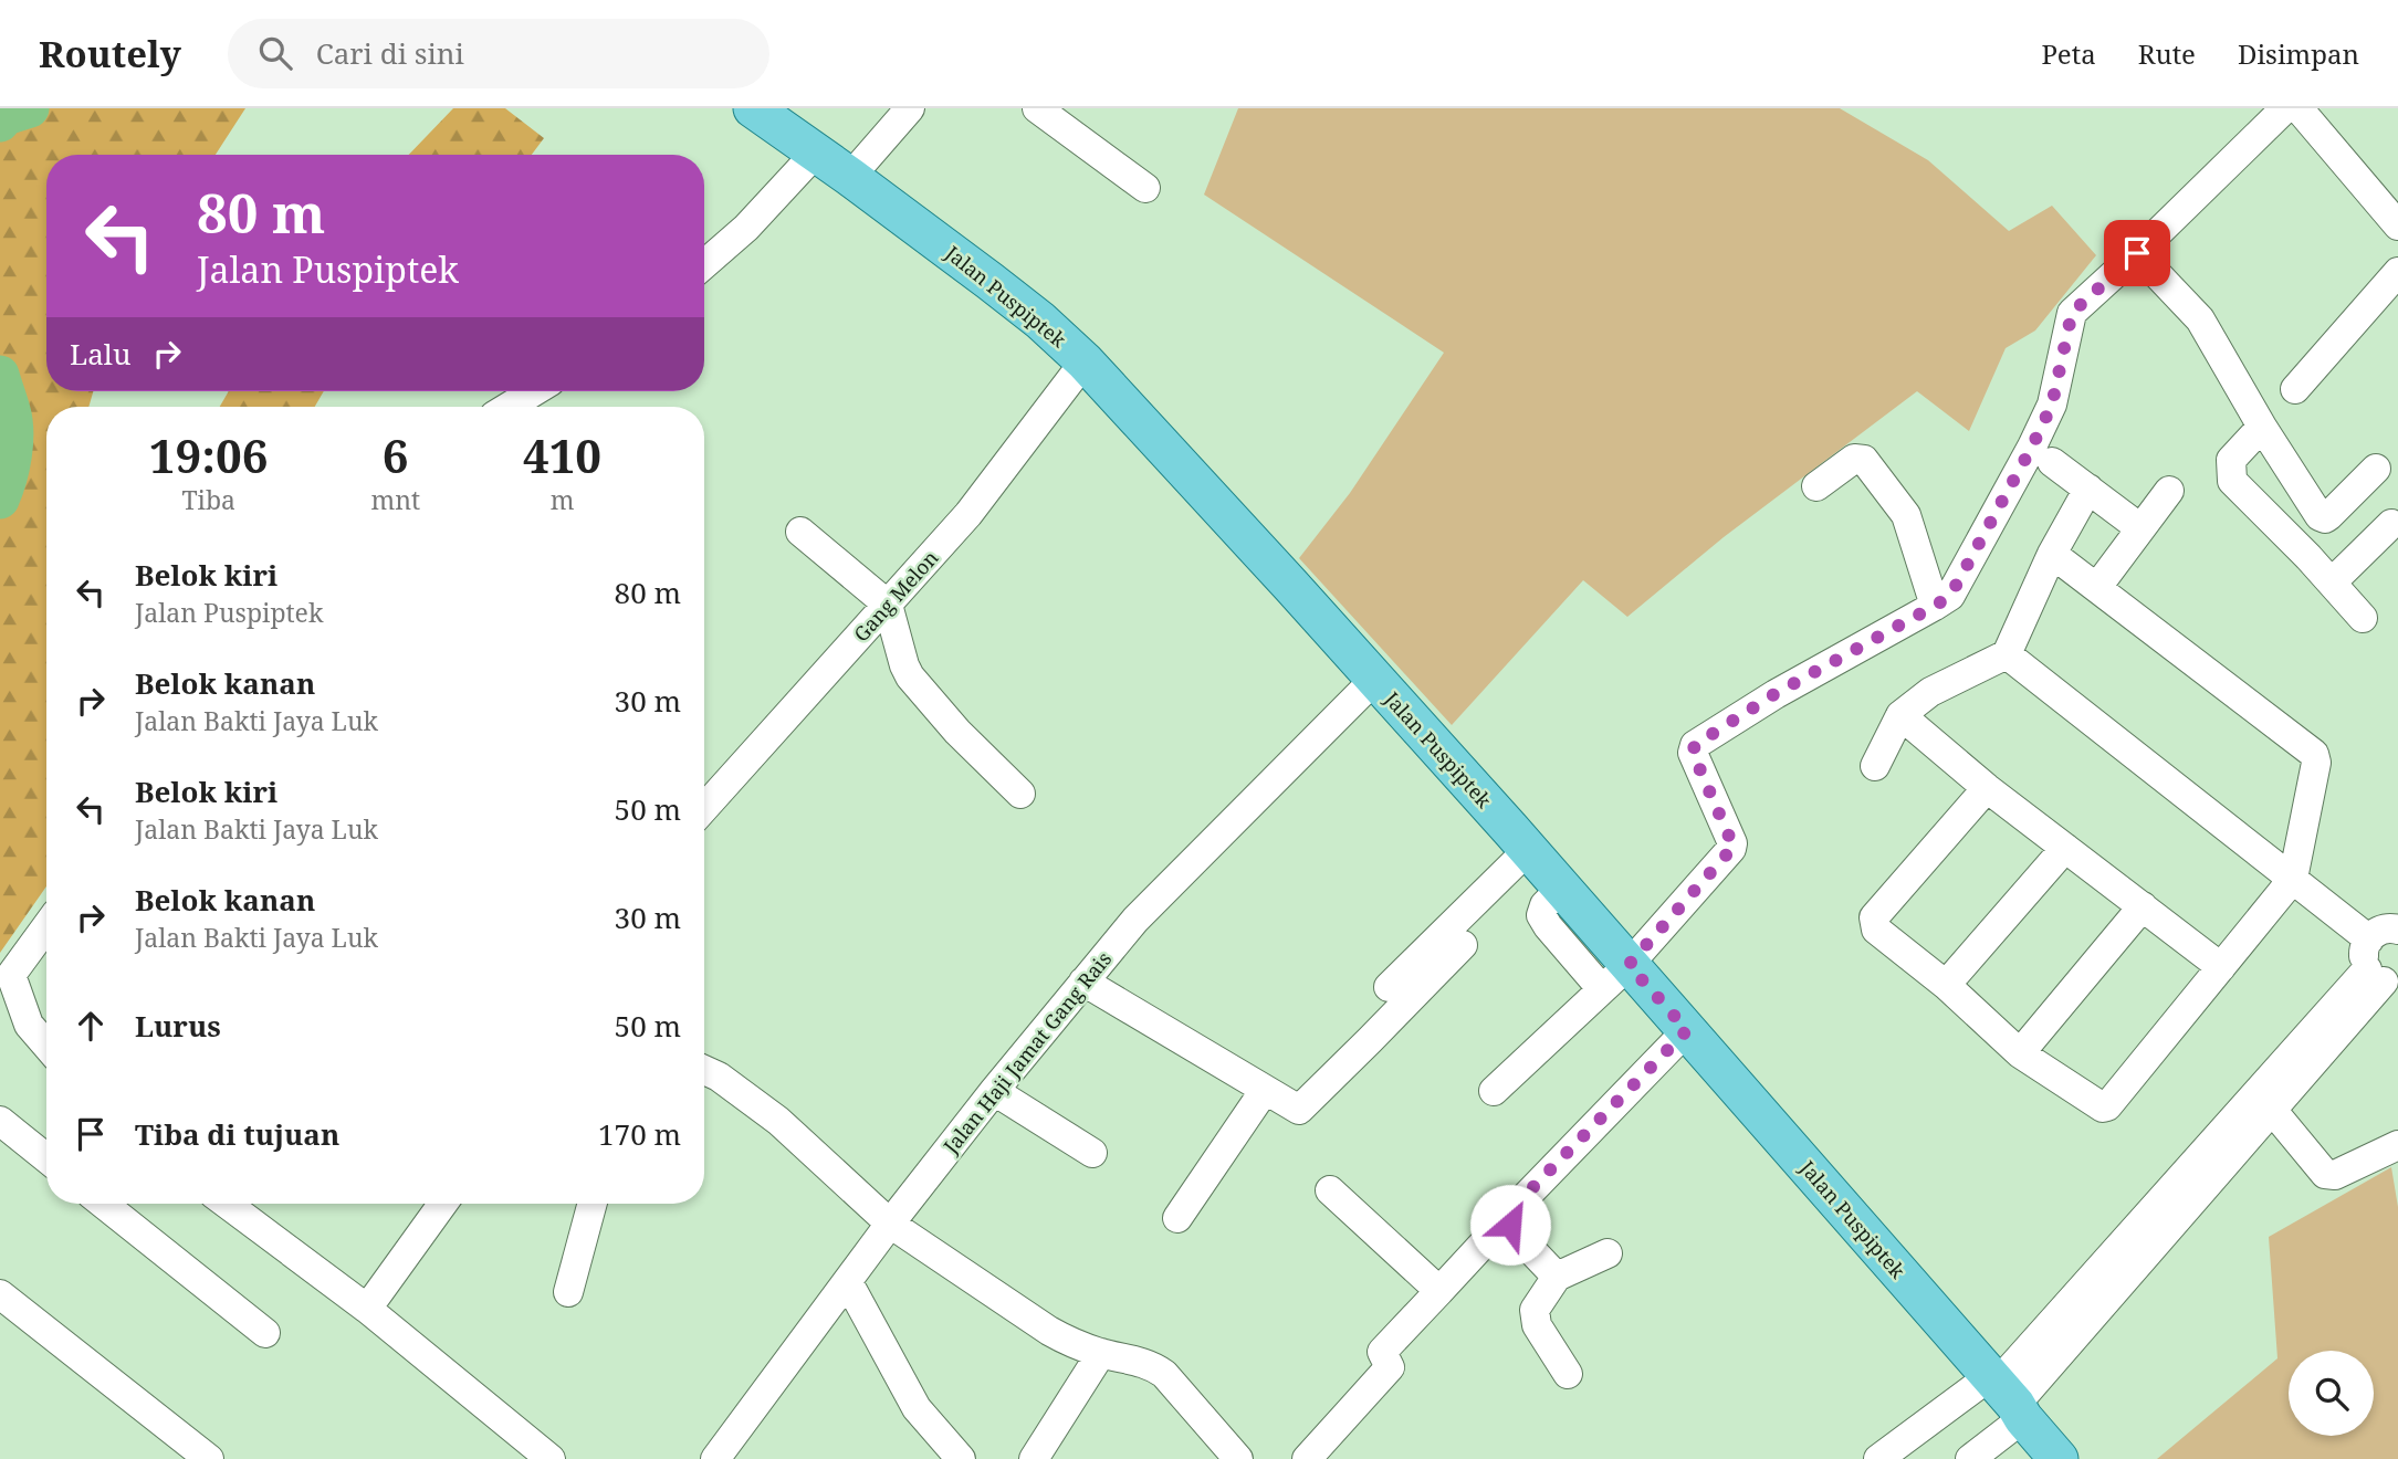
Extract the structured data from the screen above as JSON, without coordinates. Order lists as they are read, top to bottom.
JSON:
{
  "streets": {
    "main road": ["Jalan Puspiptek"],
    "street": ["Gang Melon", "Jalan Haji Jamat Gang Rais"]
  },
  "crossings": [
    ["Jalan Puspiptek", "Gang Melon"],
    ["Jalan Puspiptek", "Jalan Haji Jamat Gang Rais"]
  ],
  "page": {
    "header": "Routely",
    "search": "Cari di sini",
    "nav": ["Peta", "Rute", "Disimpan"],
    "turn": ["80 m", "Jalan Puspiptek"],
    "then": "Lalu",
    "eta": [
      "19:06",
      "Tiba",
      "6",
      "mnt",
      "410",
      "m"
    ],
    "list": [
      {
        "name": "Belok kiri",
        "note": "Jalan Puspiptek",
        "value": "80 m"
      },
      {
        "name": "Belok kanan",
        "note": "Jalan Bakti Jaya Luk",
        "value": "30 m"
      },
      {
        "name": "Belok kiri",
        "note": "Jalan Bakti Jaya Luk",
        "value": "50 m"
      },
      {
        "name": "Belok kanan",
        "note": "Jalan Bakti Jaya Luk",
        "value": "30 m"
      },
      {
        "name": "Lurus",
        "value": "50 m"
      },
      {
        "name": "Tiba di tujuan",
        "value": "170 m"
      }
    ]
  }
}
